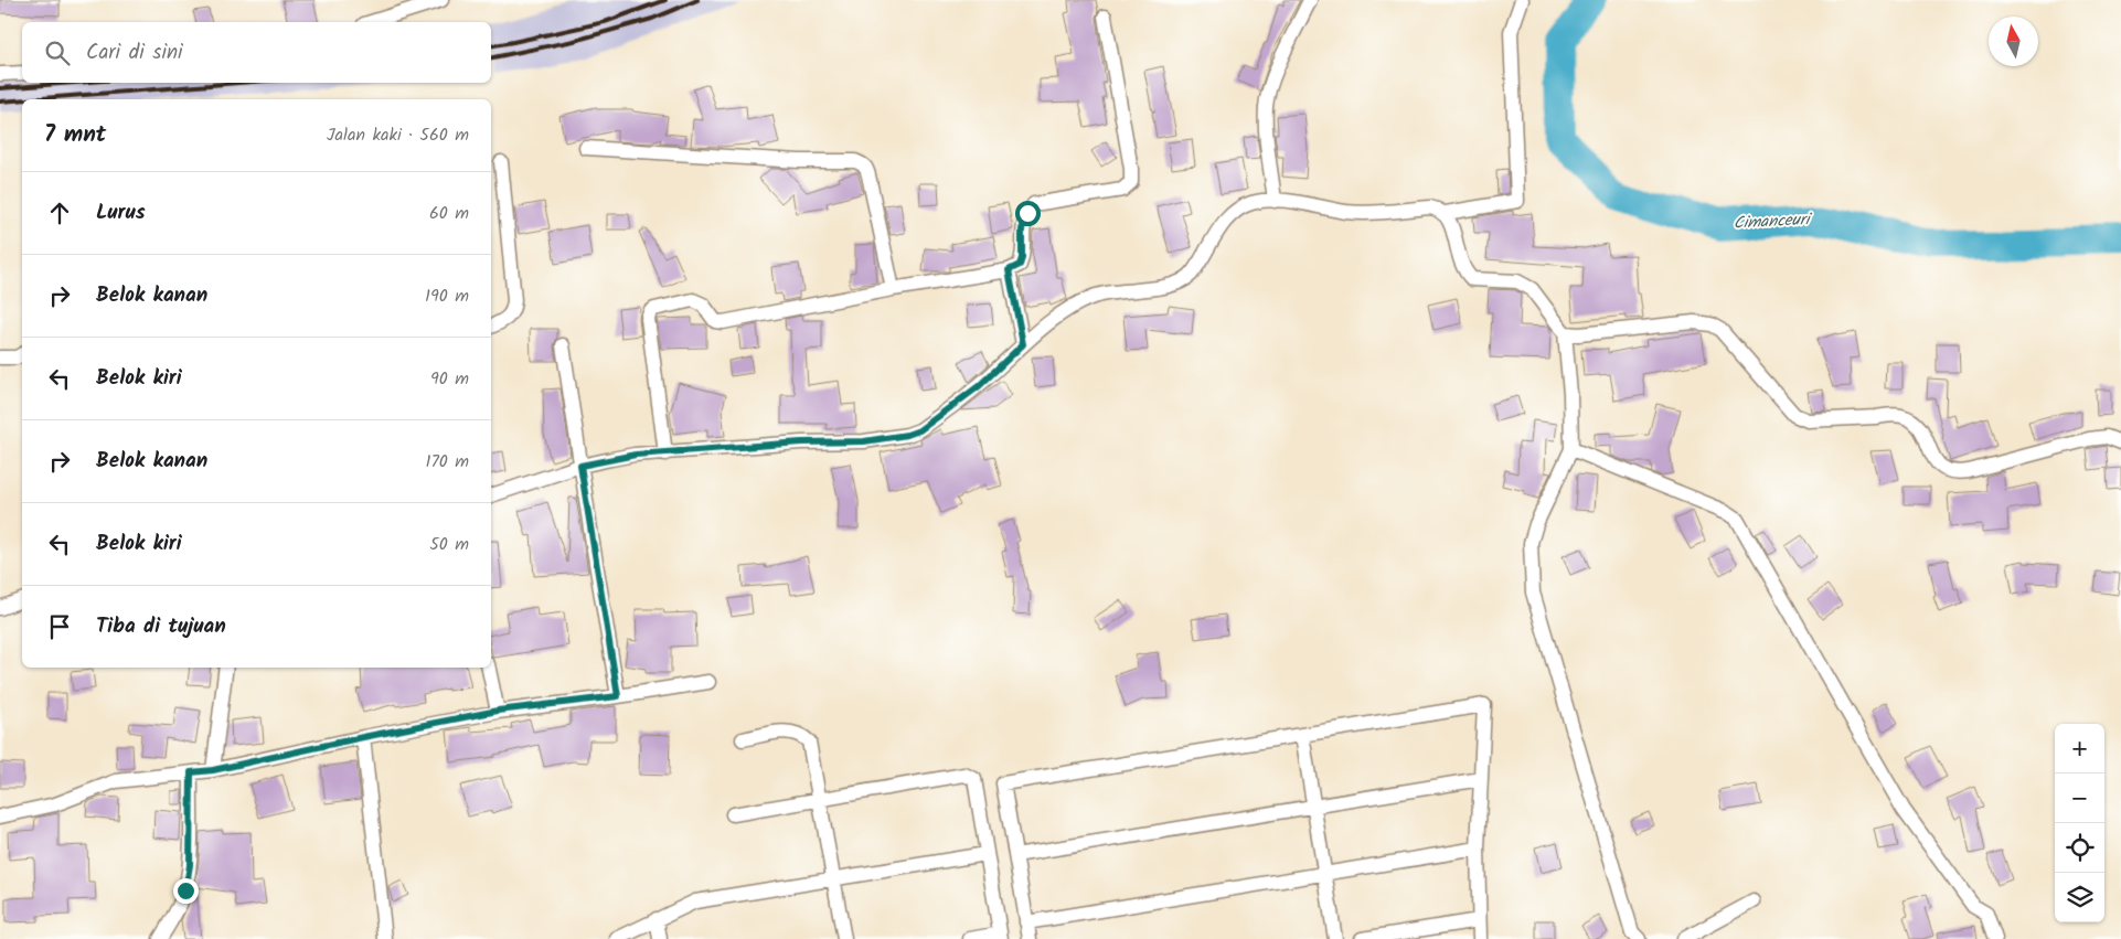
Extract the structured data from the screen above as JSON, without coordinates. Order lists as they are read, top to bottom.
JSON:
{
  "water": ["Cimanceuri"],
  "north": "top",
  "page": {
    "search": "Cari di sini",
    "heading": ["7 mnt", "Jalan kaki · 560 m"],
    "list": [
      ["Lurus", "60 m"],
      ["Belok kanan", "190 m"],
      ["Belok kiri", "90 m"],
      ["Belok kanan", "170 m"],
      ["Belok kiri", "50 m"],
      "Tiba di tujuan"
    ],
    "map_buttons": ["+", "−"]
  }
}
